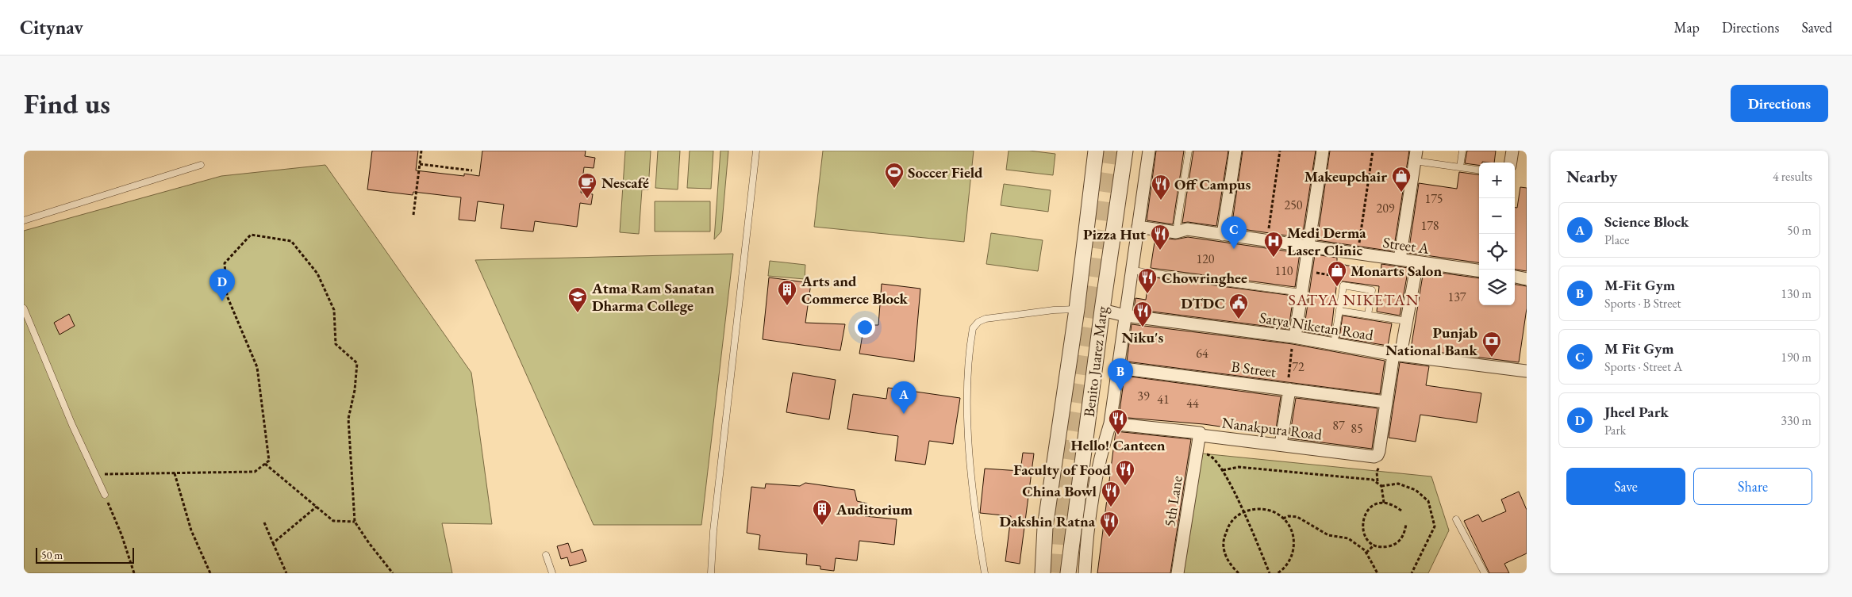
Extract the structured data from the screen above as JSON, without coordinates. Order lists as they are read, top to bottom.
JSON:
{
  "streets": {
    "street": [
      "Street A",
      "Satya Niketan Road",
      "Benito Juarez Marg",
      "B Street",
      "Nanakpura Road",
      "5th Lane"
    ]
  },
  "crossings": [
    ["Satya Niketan Road", "Benito Juarez Marg"],
    ["B Street", "Nanakpura Road"],
    ["Nanakpura Road", "5th Lane"]
  ],
  "districts": ["SATYA NIKETAN"],
  "places": {
    "sports": ["Soccer Field"],
    "shop": ["Makeupchair", "Monarts Salon"],
    "cafe": ["Nescafé"],
    "restaurant": [
      "Off Campus",
      "Pizza Hut",
      "Chowringhee",
      "Niku's",
      "Hello! Canteen",
      "Faculty of Food",
      "China Bowl",
      "Dakshin Ratna"
    ],
    "hospital": ["Medi Derma Laser Clinic"],
    "building": ["Arts and Commerce Block", "Auditorium"],
    "school or university": ["Atma Ram Sanatan Dharma College"],
    "public building": ["DTDC"],
    "bank": ["Punjab National Bank"]
  },
  "house_numbers": [
    "175",
    "250",
    "209",
    "178",
    "120",
    "110",
    "137",
    "64",
    "72",
    "39",
    "41",
    "44",
    "87",
    "85"
  ],
  "scale_bar": "50 m",
  "page": {
    "header": "Citynav",
    "nav": ["Map", "Directions", "Saved"],
    "buttons": [
      "Directions",
      ["Save", "Share"]
    ],
    "title": "Find us",
    "heading": ["Nearby", "4 results"],
    "map_buttons": ["+", "−"],
    "list": [
      {
        "mark": "A",
        "name": "Science Block",
        "note": "Place",
        "value": "50 m"
      },
      {
        "mark": "B",
        "name": "M-Fit Gym",
        "note": "Sports · B Street",
        "value": "130 m"
      },
      {
        "mark": "C",
        "name": "M Fit Gym",
        "note": "Sports · Street A",
        "value": "190 m"
      },
      {
        "mark": "D",
        "name": "Jheel Park",
        "note": "Park",
        "value": "330 m"
      }
    ],
    "pins": [
      "C",
      "D",
      "B",
      "A"
    ],
    "scale": "50 m"
  }
}
